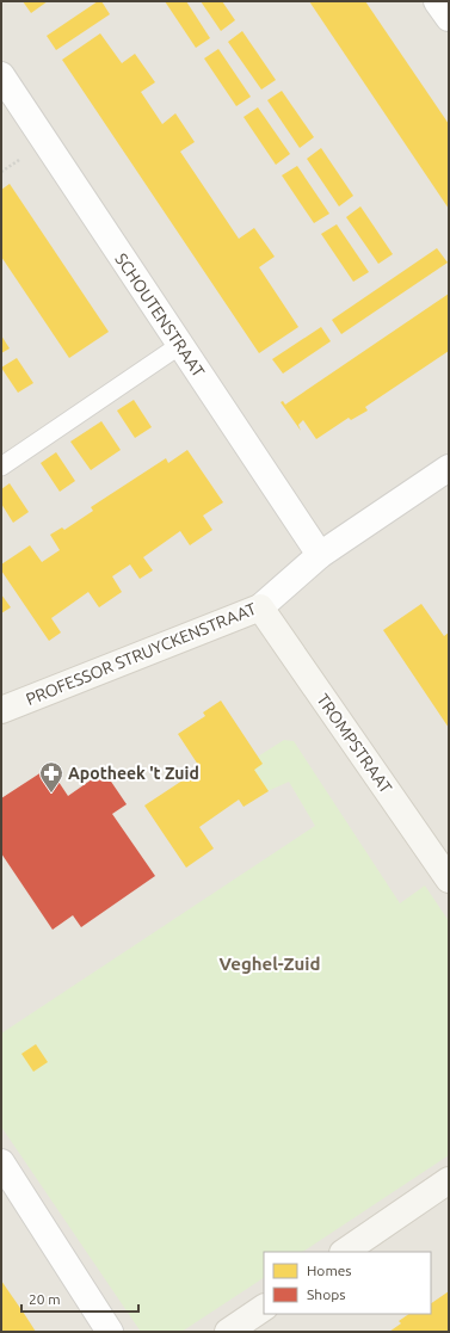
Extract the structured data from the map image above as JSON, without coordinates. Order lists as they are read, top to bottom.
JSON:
{
  "streets": {
    "street": ["SCHOUTENSTRAAT", "PROFESSOR STRUYCKENSTRAAT", "TROMPSTRAAT"]
  },
  "crossings": [
    ["SCHOUTENSTRAAT", "PROFESSOR STRUYCKENSTRAAT"],
    ["PROFESSOR STRUYCKENSTRAAT", "TROMPSTRAAT"]
  ],
  "districts": ["Veghel-Zuid"],
  "places": {
    "pharmacy": ["Apotheek 't Zuid"]
  },
  "legend": ["Homes", "Shops"],
  "scale_bar": "20 m"
}
